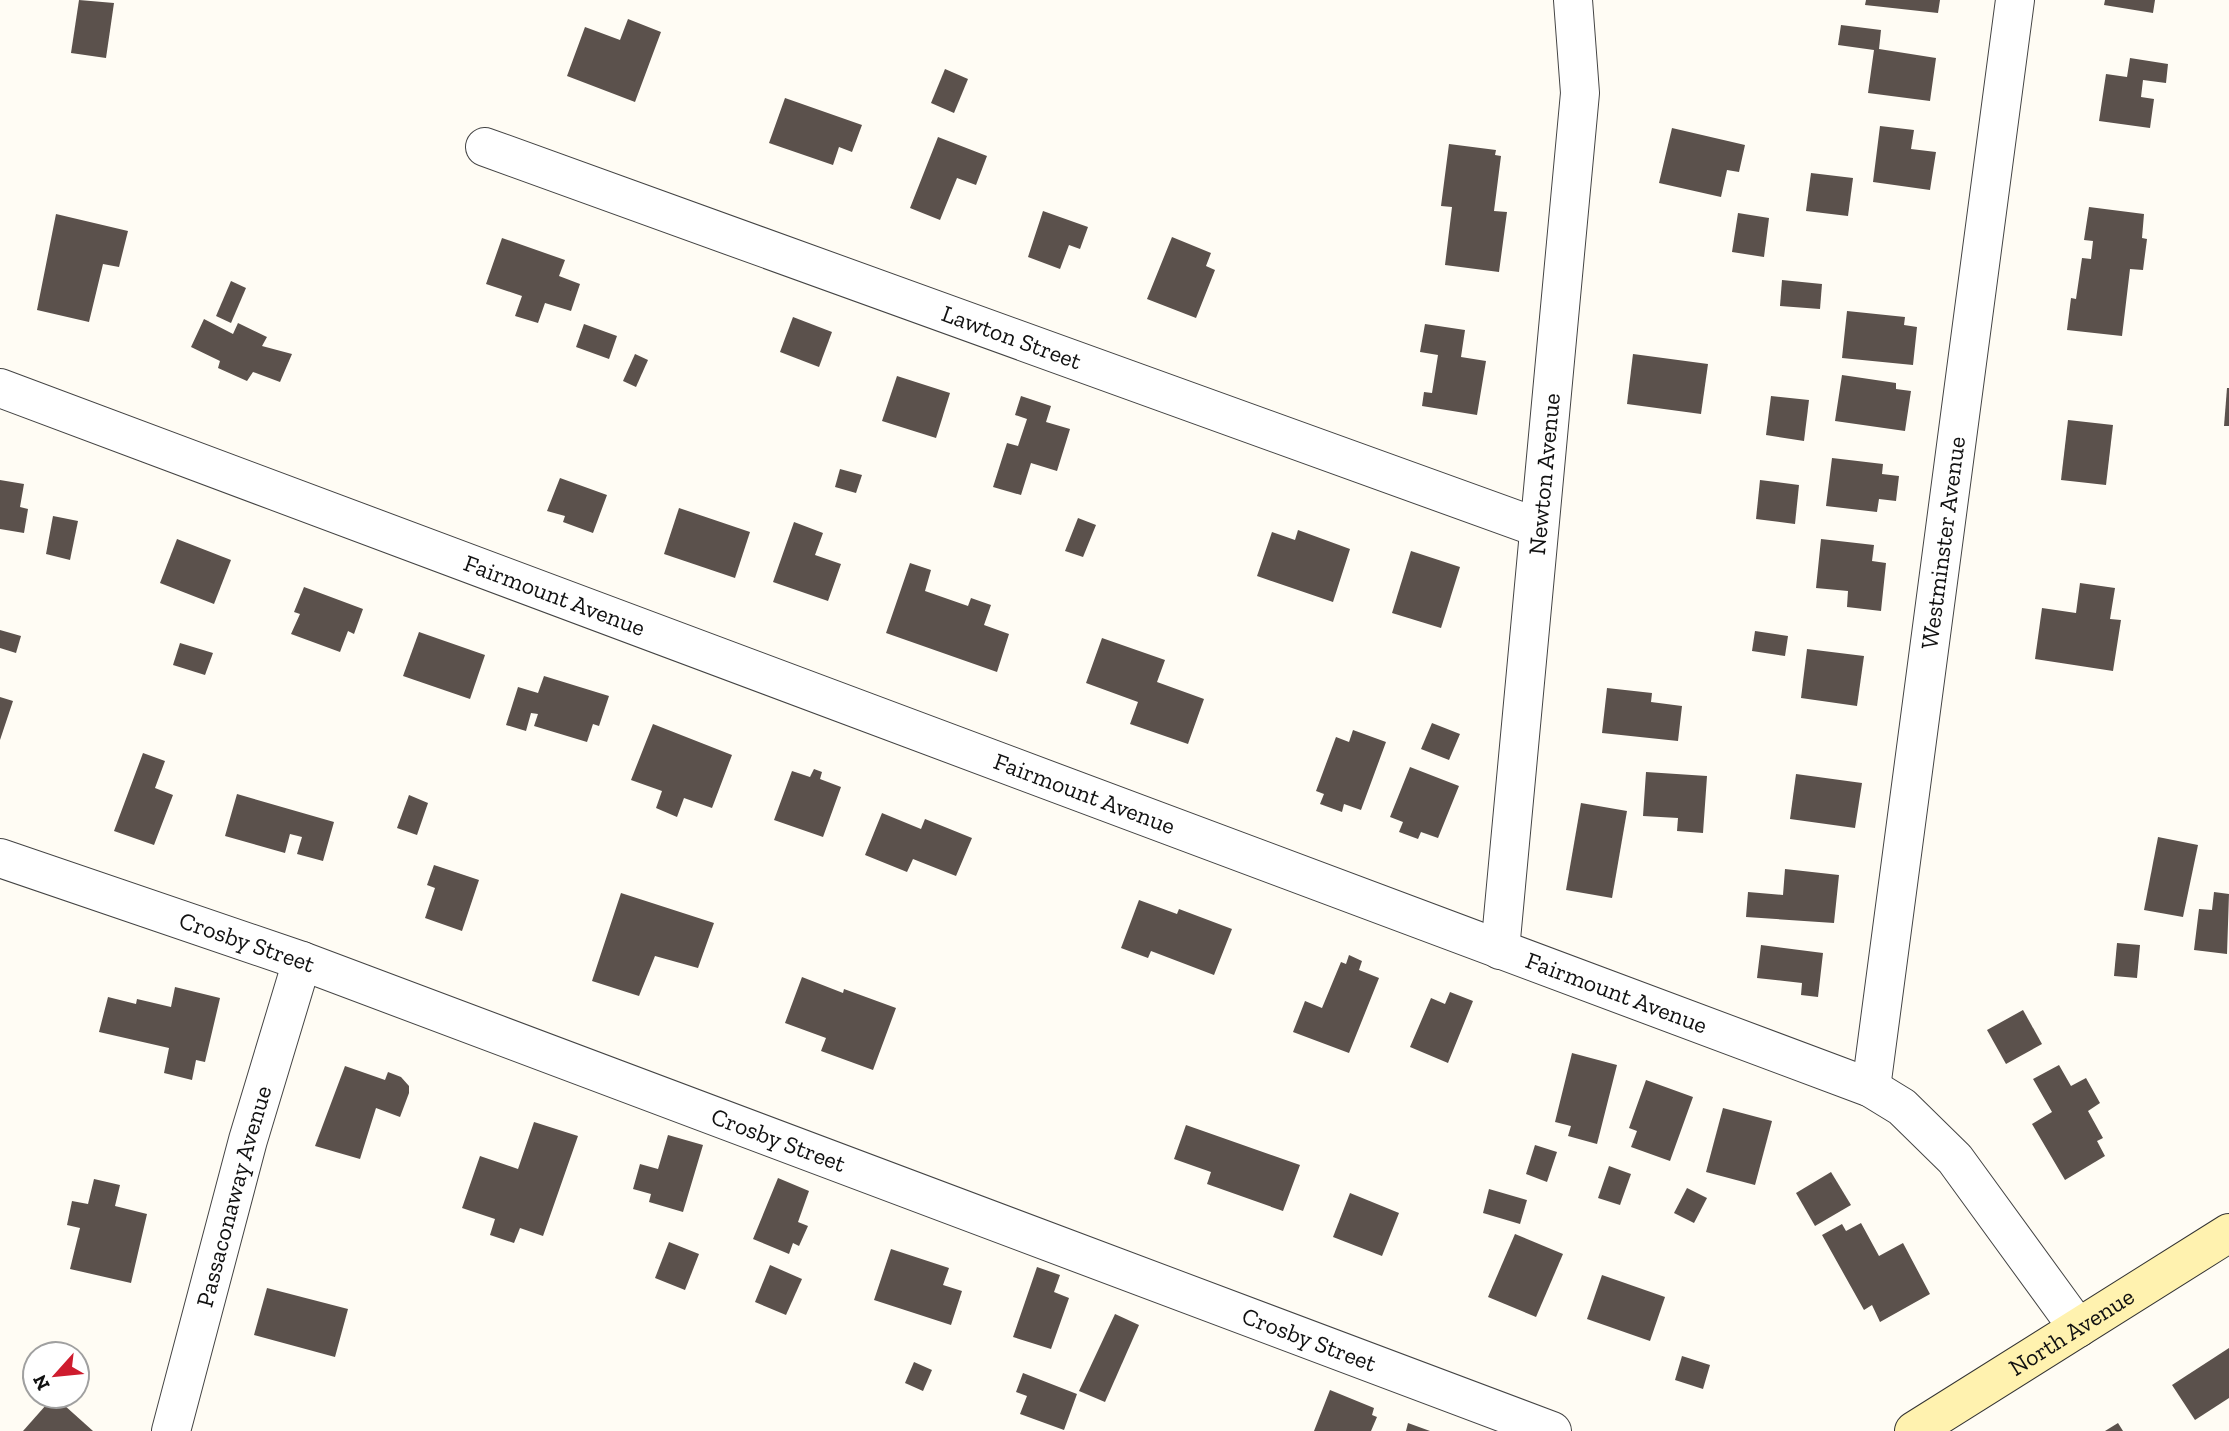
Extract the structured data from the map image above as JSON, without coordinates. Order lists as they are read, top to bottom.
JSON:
{
  "streets": {
    "main road": ["North Avenue"],
    "street": [
      "Lawton Street",
      "Newton Avenue",
      "Westminster Avenue",
      "Fairmount Avenue",
      "Crosby Street",
      "Passaconaway Avenue"
    ]
  },
  "crossings": [
    ["Lawton Street", "Newton Avenue"],
    ["Newton Avenue", "Fairmount Avenue"],
    ["Westminster Avenue", "Fairmount Avenue"],
    ["Fairmount Avenue", "North Avenue"],
    ["Crosby Street", "Passaconaway Avenue"]
  ],
  "north": "bottom left"
}
